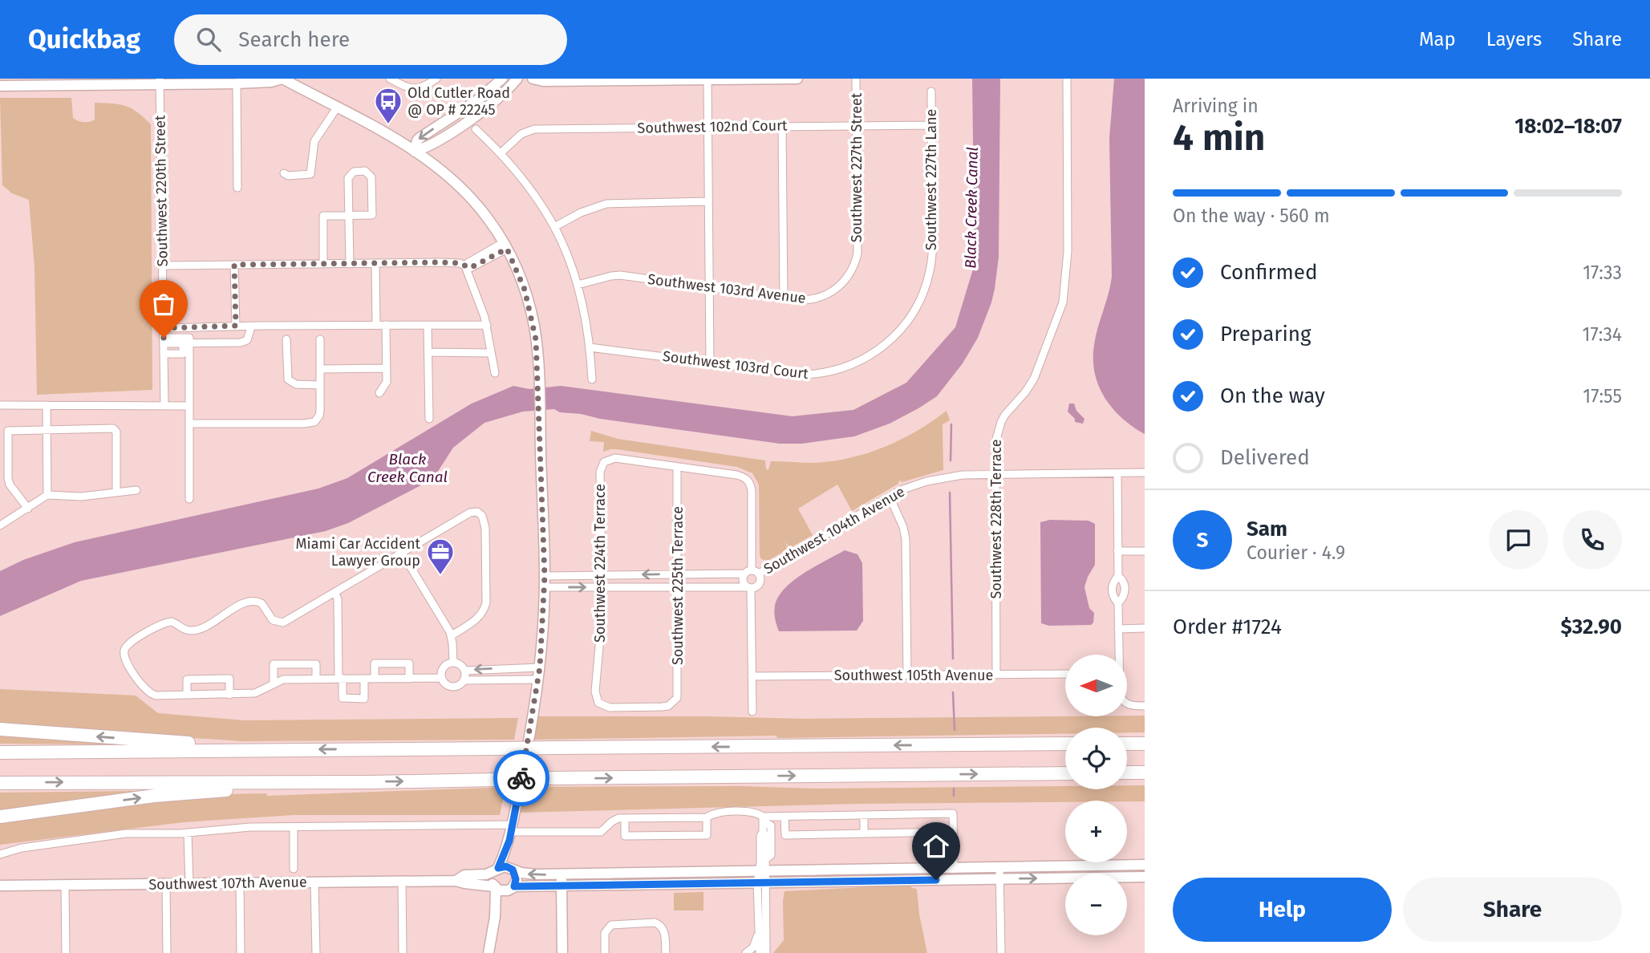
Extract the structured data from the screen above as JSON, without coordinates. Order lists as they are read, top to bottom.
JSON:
{
  "streets": {
    "street": [
      "Southwest 102nd Court",
      "Southwest 227th Street",
      "Southwest 227th Lane",
      "Southwest 220th Street",
      "Southwest 103rd Avenue",
      "Southwest 103rd Court",
      "Southwest 228th Terrace",
      "Southwest 104th Avenue",
      "Southwest 224th Terrace",
      "Southwest 225th Terrace",
      "Southwest 105th Avenue",
      "Southwest 107th Avenue"
    ]
  },
  "crossings": [
    ["Southwest 102nd Court", "Southwest 227th Street"],
    ["Southwest 102nd Court", "Southwest 227th Lane"],
    ["Southwest 227th Street", "Southwest 103rd Avenue"],
    ["Southwest 227th Lane", "Southwest 103rd Court"],
    ["Southwest 228th Terrace", "Southwest 104th Avenue"],
    ["Southwest 228th Terrace", "Southwest 105th Avenue"],
    ["Southwest 104th Avenue", "Southwest 224th Terrace"],
    ["Southwest 104th Avenue", "Southwest 225th Terrace"],
    ["Southwest 224th Terrace", "Southwest 225th Terrace"]
  ],
  "water": ["Black Creek Canal"],
  "places": {
    "bus stop": ["Old Cutler Road @ OP # 22245"],
    "office": ["Miami Car Accident Lawyer Group"]
  },
  "north": "left",
  "page": {
    "header": "Quickbag",
    "search": "Search here",
    "nav": ["Map", "Layers", "Share"],
    "heading": ["4 min", "Arriving in", "18:02–18:07"],
    "panel": [
      "Sam",
      "Courier · 4.9",
      "Order #1724",
      "$32.90"
    ],
    "bar": "On the way · 560 m",
    "list": [
      ["Confirmed", "17:33"],
      ["Preparing", "17:34"],
      ["On the way", "17:55"],
      "Delivered"
    ],
    "round": "S",
    "map_buttons": ["+", "−"],
    "buttons": ["Help", "Share"]
  }
}
